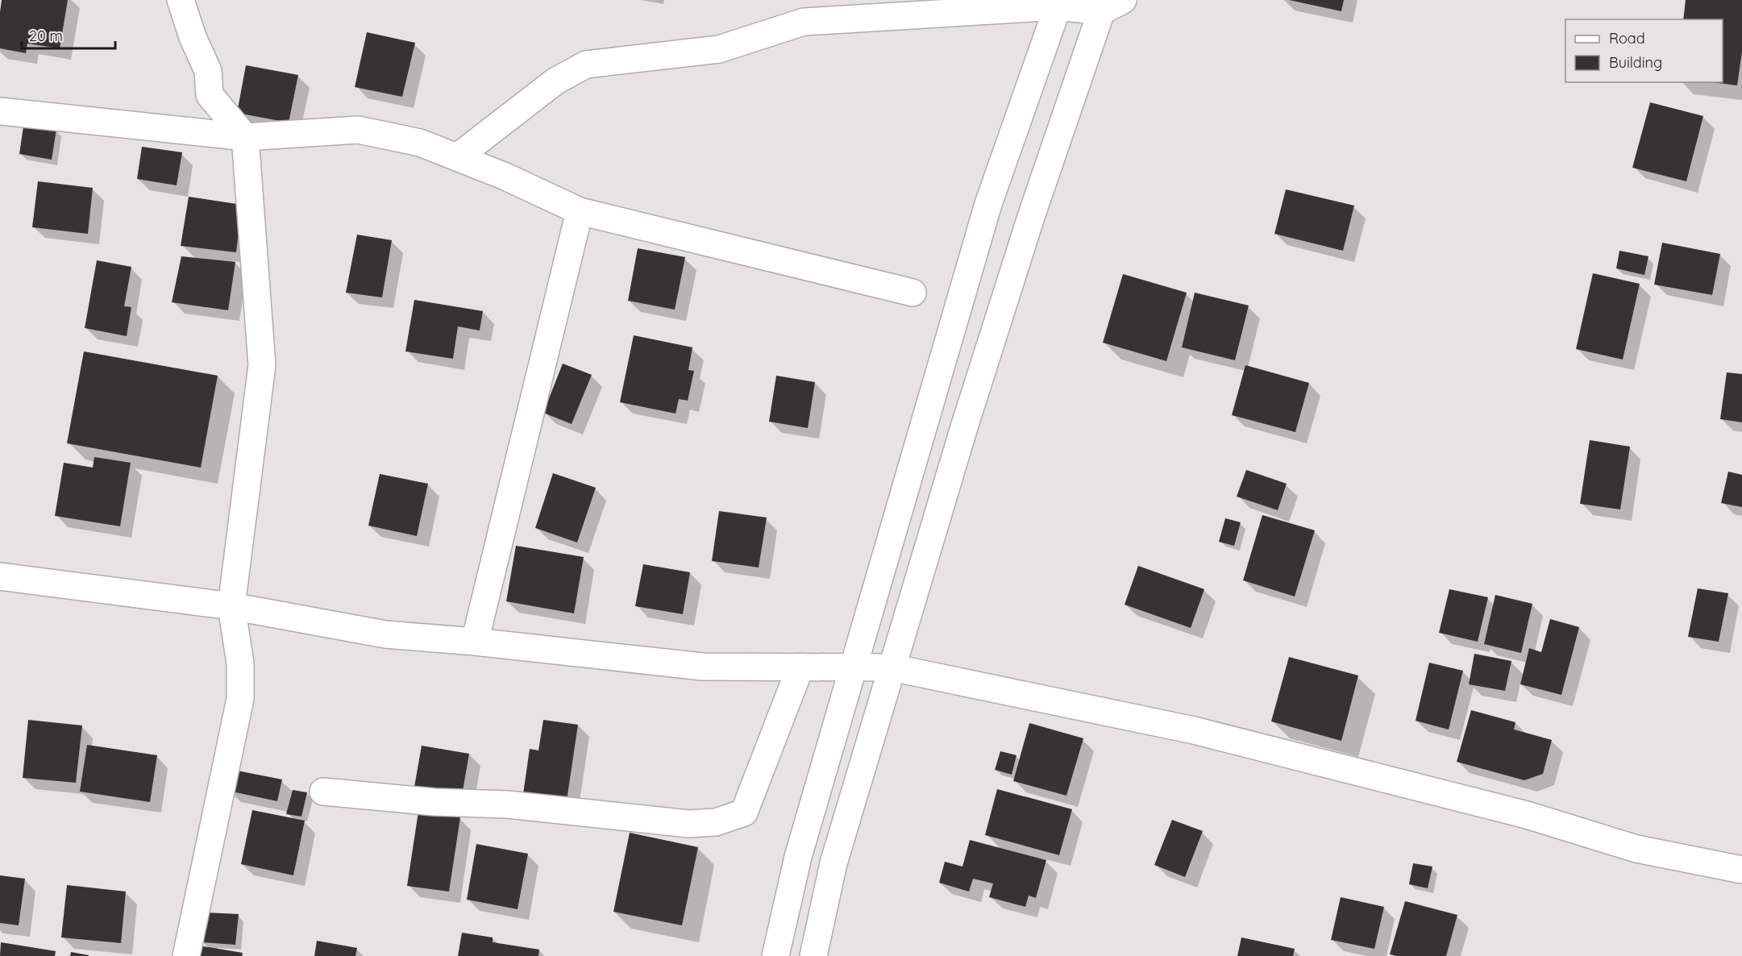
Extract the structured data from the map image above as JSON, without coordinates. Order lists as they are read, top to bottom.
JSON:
{
  "legend": ["Road", "Building"],
  "scale_bar": "20 m"
}
